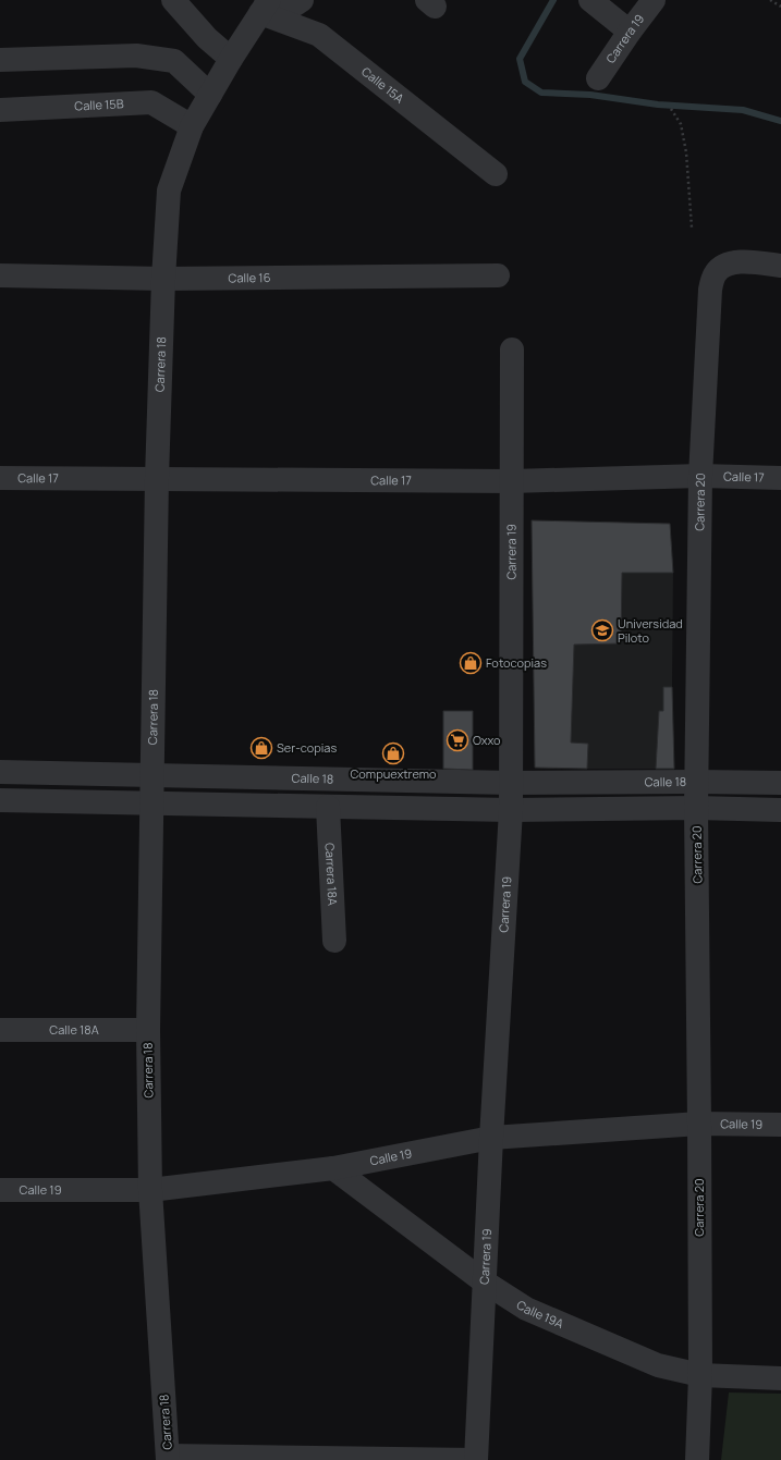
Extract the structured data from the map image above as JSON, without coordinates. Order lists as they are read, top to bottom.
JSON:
{
  "streets": {
    "street": [
      "Carrera 19",
      "Calle 15A",
      "Calle 15B",
      "Calle 16",
      "Carrera 18",
      "Calle 17",
      "Carrera 20",
      "Calle 18",
      "Carrera 18A",
      "Calle 18A",
      "Calle 19",
      "Calle 19A"
    ]
  },
  "crossings": [
    ["Carrera 19", "Calle 17"],
    ["Carrera 19", "Calle 18"],
    ["Carrera 19", "Calle 19"],
    ["Carrera 19", "Calle 19A"],
    ["Calle 15A", "Carrera 18"],
    ["Calle 15B", "Carrera 18"],
    ["Calle 16", "Carrera 18"],
    ["Carrera 18", "Calle 17"],
    ["Carrera 18", "Calle 18"],
    ["Carrera 18", "Calle 18A"],
    ["Carrera 18", "Calle 19"],
    ["Calle 17", "Carrera 20"],
    ["Carrera 20", "Calle 18"],
    ["Carrera 20", "Calle 19"],
    ["Carrera 20", "Calle 19A"],
    ["Calle 19", "Calle 19A"]
  ],
  "places": {
    "school or university": ["Universidad Piloto"],
    "shop": ["Fotocopias", "Ser-copias", "Compuextremo"],
    "supermarket": ["Oxxo"]
  }
}
